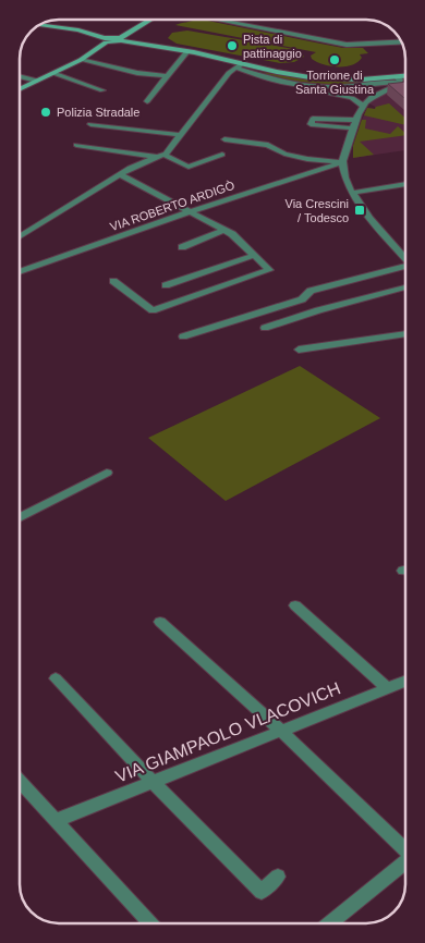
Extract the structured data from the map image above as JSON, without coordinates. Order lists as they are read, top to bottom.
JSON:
{
  "streets": {
    "street": ["VIA ROBERTO ARDIGÒ", "VIA GIAMPAOLO VLACOVICH"]
  },
  "places": {
    "other": ["Pista di pattinaggio", "Torrione di Santa Giustina", "Polizia Stradale"],
    "transit": ["Via Crescini / Todesco"]
  }
}
